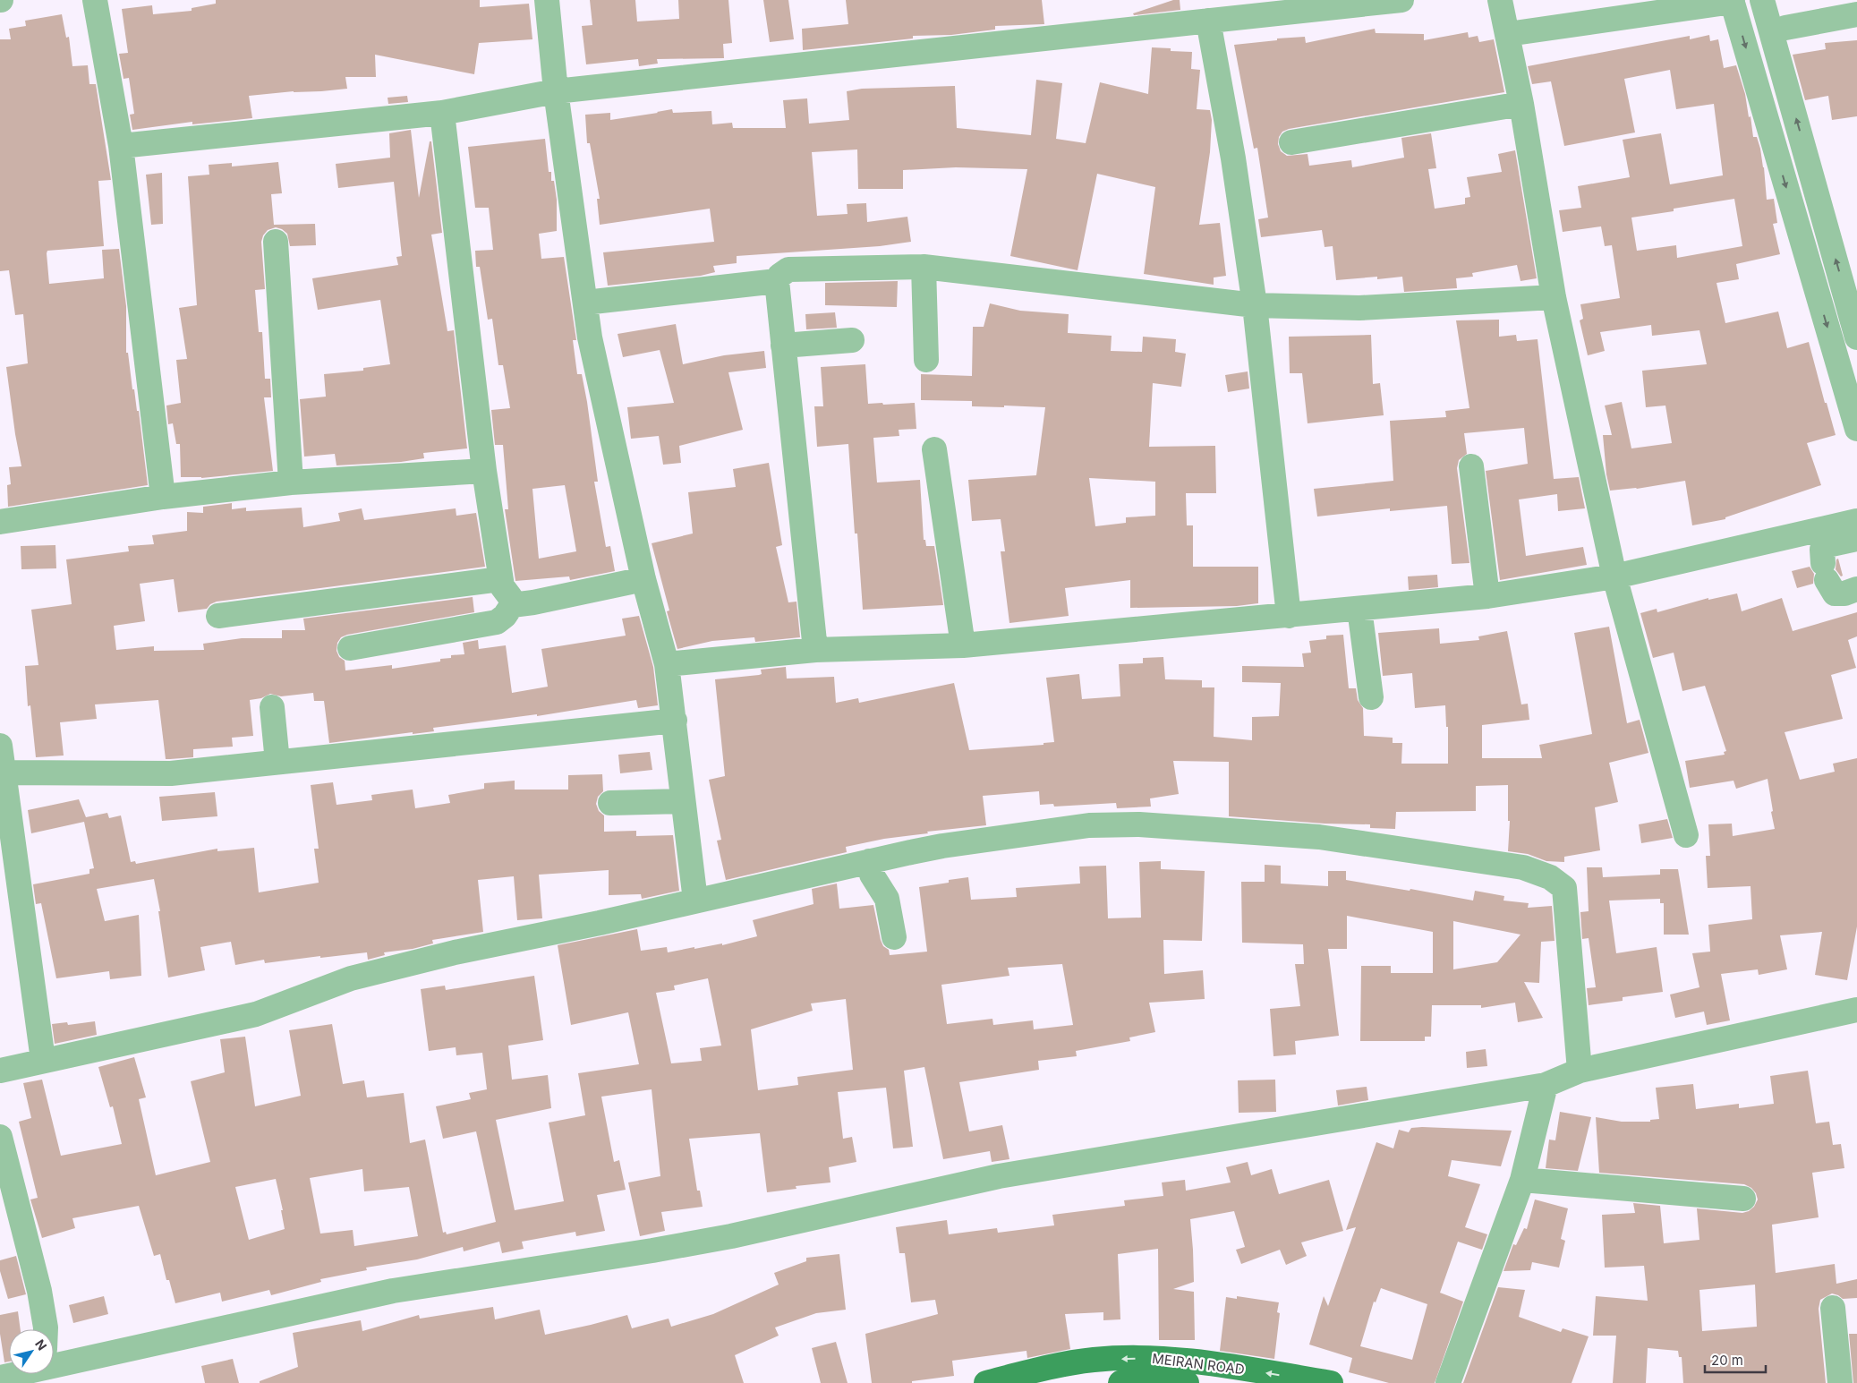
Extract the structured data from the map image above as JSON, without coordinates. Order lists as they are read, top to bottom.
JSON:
{
  "streets": {
    "main road": ["MEIRAN ROAD"]
  },
  "one_way": ["MEIRAN ROAD"],
  "scale_bar": "20 m",
  "north": "top right"
}
